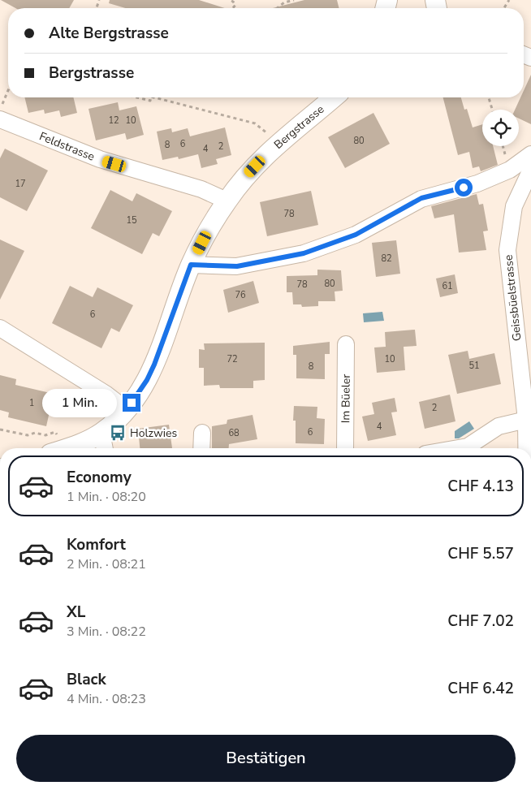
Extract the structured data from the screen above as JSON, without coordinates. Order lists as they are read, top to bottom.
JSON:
{
  "streets": {
    "street": [
      "Bergstrasse",
      "Feldstrasse",
      "Geissbüelstrasse",
      "Im Büeler"
    ]
  },
  "crossings": [
    ["Bergstrasse", "Feldstrasse"]
  ],
  "places": {
    "bus stop": ["Holzwies"]
  },
  "house_numbers": [
    "12",
    "10",
    "80",
    "6",
    "8",
    "2",
    "4",
    "17",
    "78",
    "15",
    "82",
    "80",
    "78",
    "61",
    "76",
    "6",
    "72",
    "10",
    "51",
    "8",
    "1",
    "2",
    "4",
    "6",
    "68"
  ],
  "page": {
    "banner": ["Alte Bergstrasse", "Bergstrasse"],
    "bubble": "1 Min.",
    "list": [
      {
        "name": "Economy",
        "note": "1 Min. · 08:20",
        "value": "CHF 4.13"
      },
      {
        "name": "Komfort",
        "note": "2 Min. · 08:21",
        "value": "CHF 5.57"
      },
      {
        "name": "XL",
        "note": "3 Min. · 08:22",
        "value": "CHF 7.02"
      },
      {
        "name": "Black",
        "note": "4 Min. · 08:23",
        "value": "CHF 6.42"
      }
    ],
    "buttons": "Bestätigen"
  }
}
